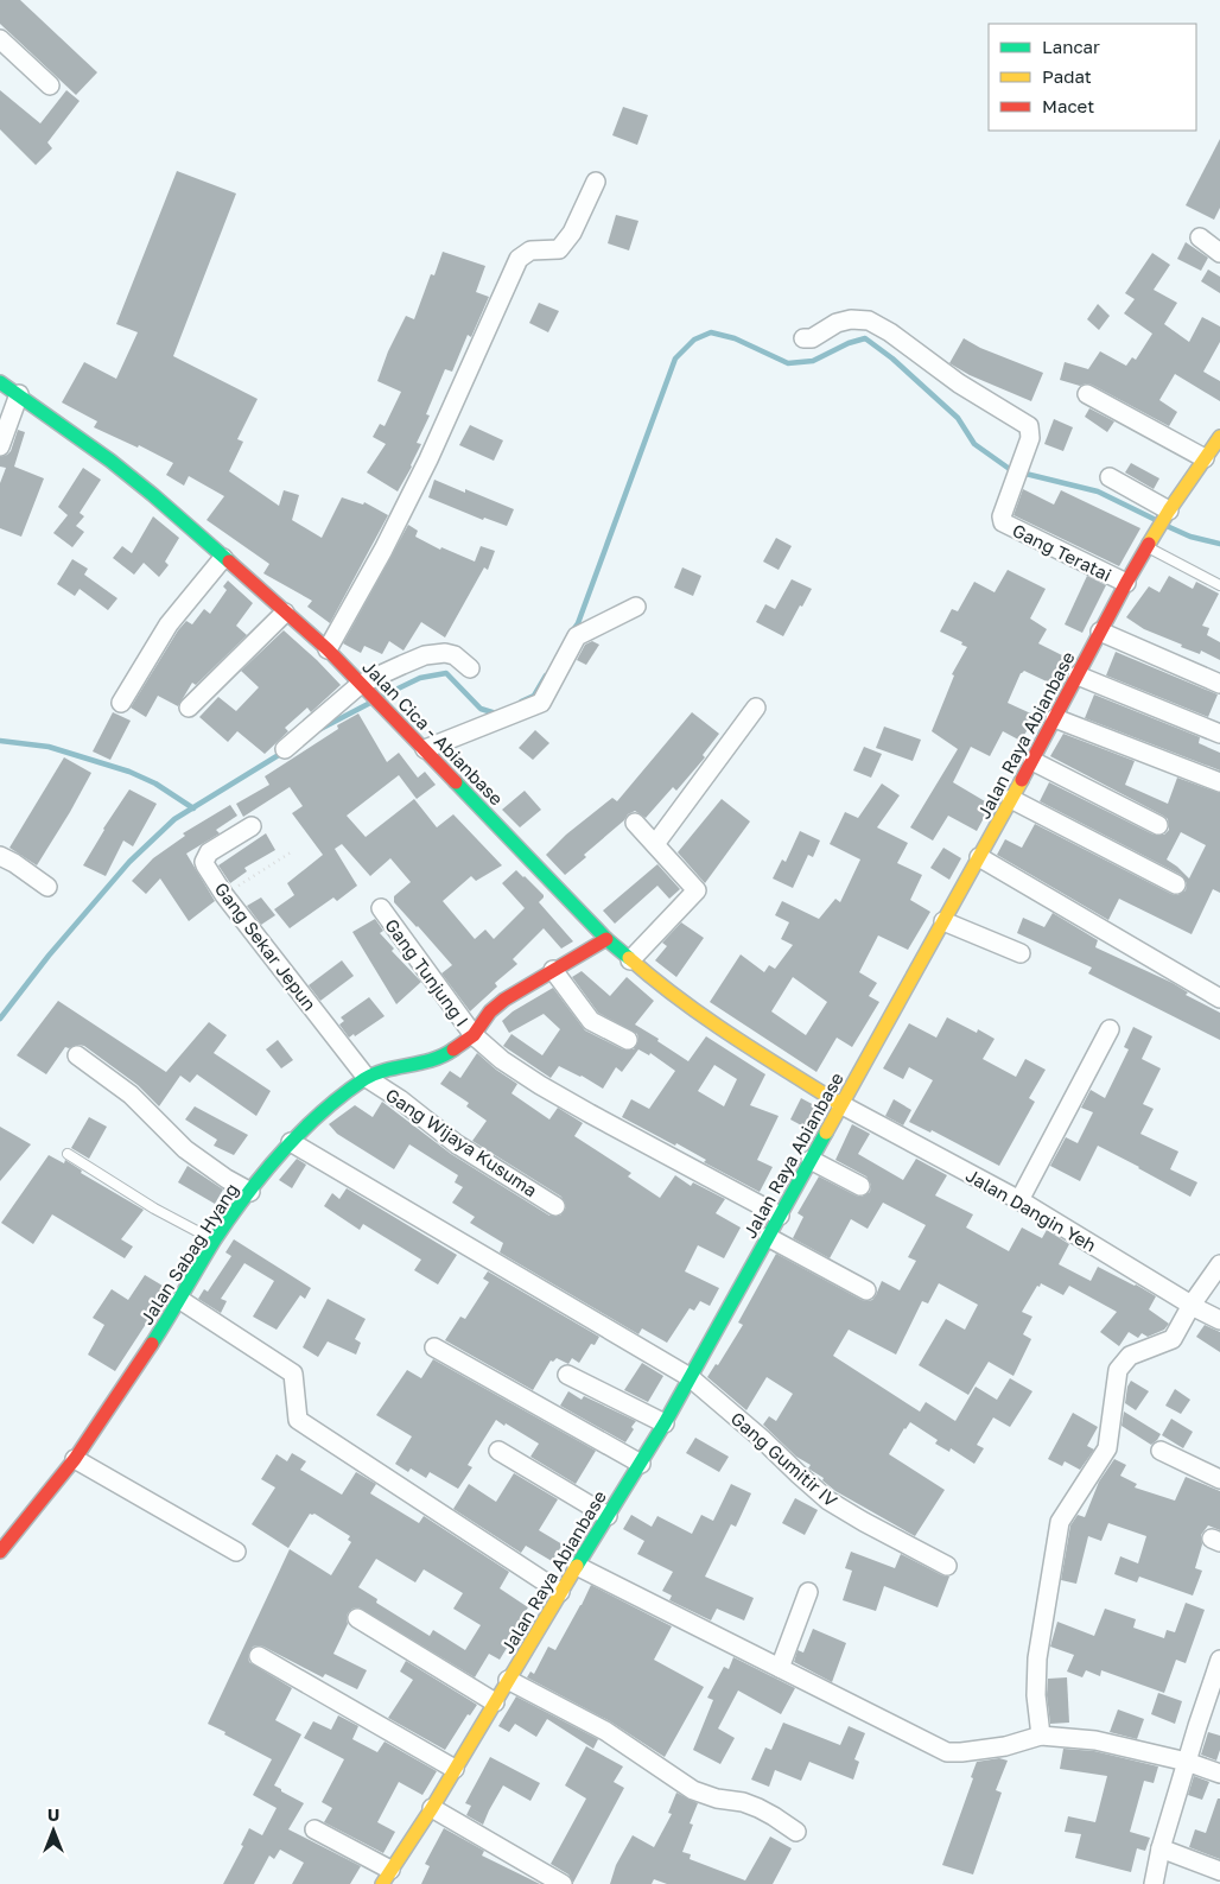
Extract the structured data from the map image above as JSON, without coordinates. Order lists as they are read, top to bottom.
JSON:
{
  "streets": {
    "street": [
      "Gang Teratai",
      "Jalan Cica - Abianbase",
      "Jalan Raya Abianbase",
      "Gang Sekar Jepun",
      "Gang Tunjung I",
      "Gang Wijaya Kusuma",
      "Jalan Dangin Yeh",
      "Jalan Sabag Hyang",
      "Gang Gumitir IV"
    ]
  },
  "crossings": [
    ["Gang Teratai", "Jalan Raya Abianbase"],
    ["Jalan Cica - Abianbase", "Jalan Raya Abianbase"],
    ["Jalan Cica - Abianbase", "Jalan Dangin Yeh"],
    ["Jalan Cica - Abianbase", "Jalan Sabag Hyang"],
    ["Jalan Raya Abianbase", "Gang Tunjung I"],
    ["Jalan Raya Abianbase", "Jalan Dangin Yeh"],
    ["Jalan Raya Abianbase", "Gang Gumitir IV"],
    ["Gang Sekar Jepun", "Gang Wijaya Kusuma"],
    ["Gang Sekar Jepun", "Jalan Sabag Hyang"],
    ["Gang Tunjung I", "Jalan Sabag Hyang"],
    ["Gang Wijaya Kusuma", "Jalan Sabag Hyang"],
    ["Jalan Sabag Hyang", "Gang Gumitir IV"]
  ],
  "legend": ["Lancar", "Padat", "Macet"],
  "north": "top"
}
